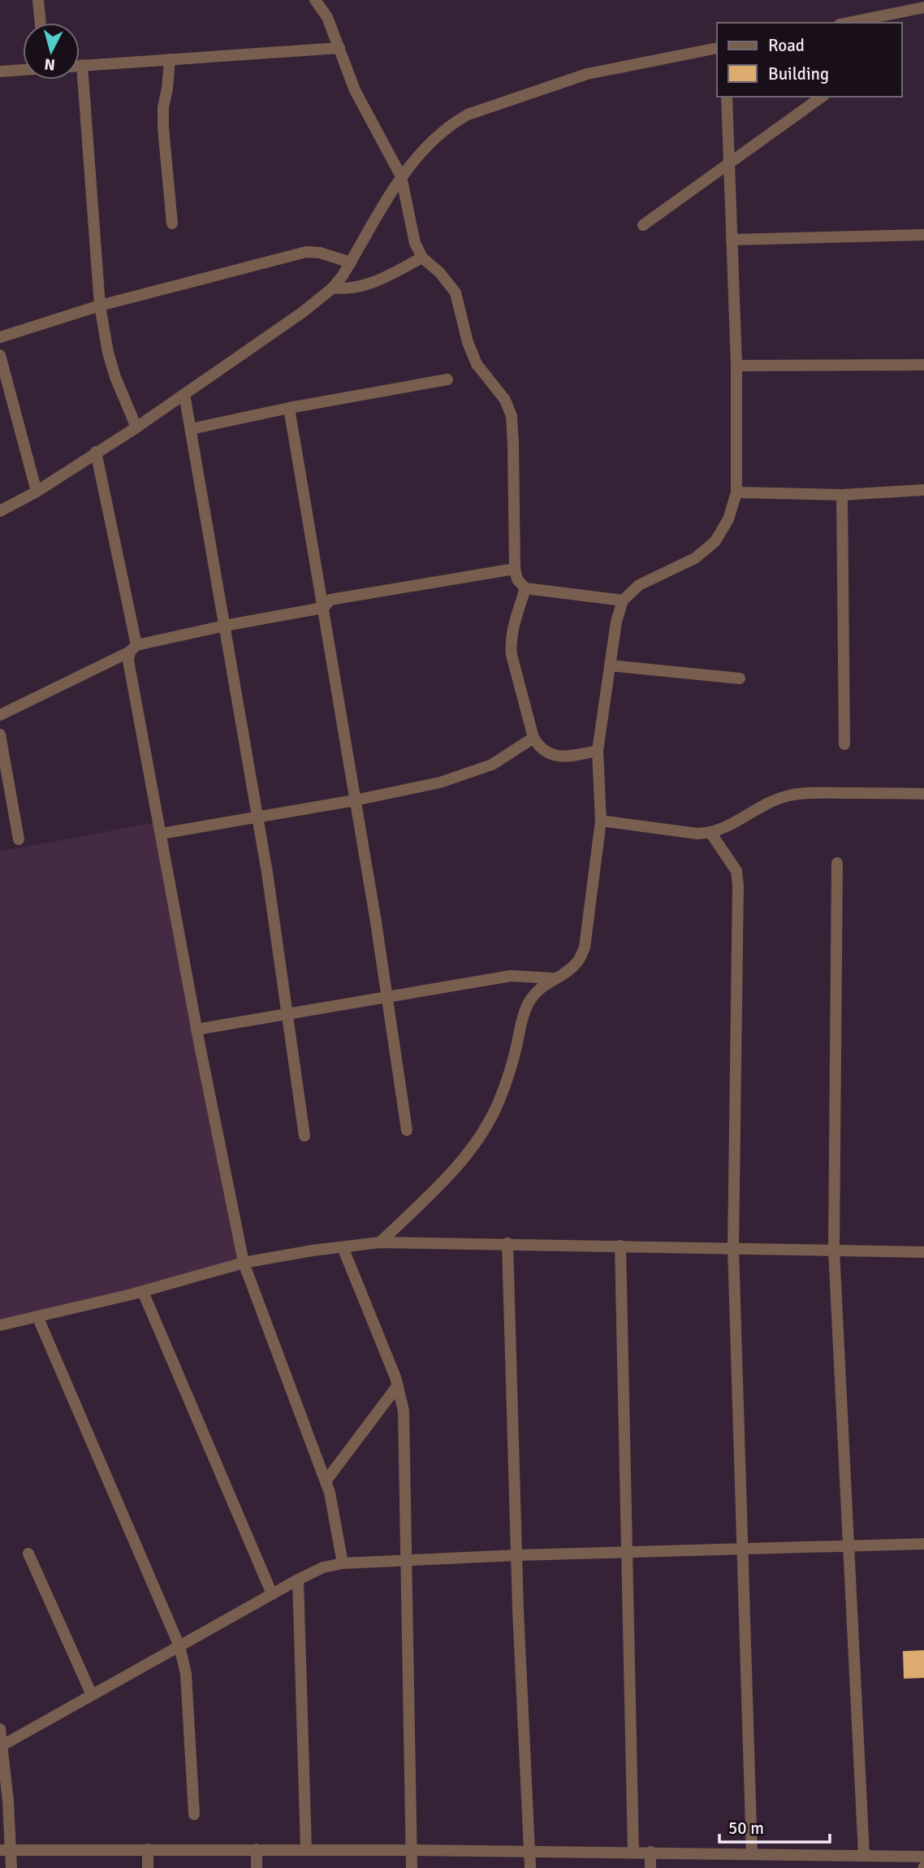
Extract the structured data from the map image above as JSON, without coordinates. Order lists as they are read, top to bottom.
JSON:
{
  "legend": ["Road", "Building"],
  "scale_bar": "50 m",
  "north": "bottom"
}
